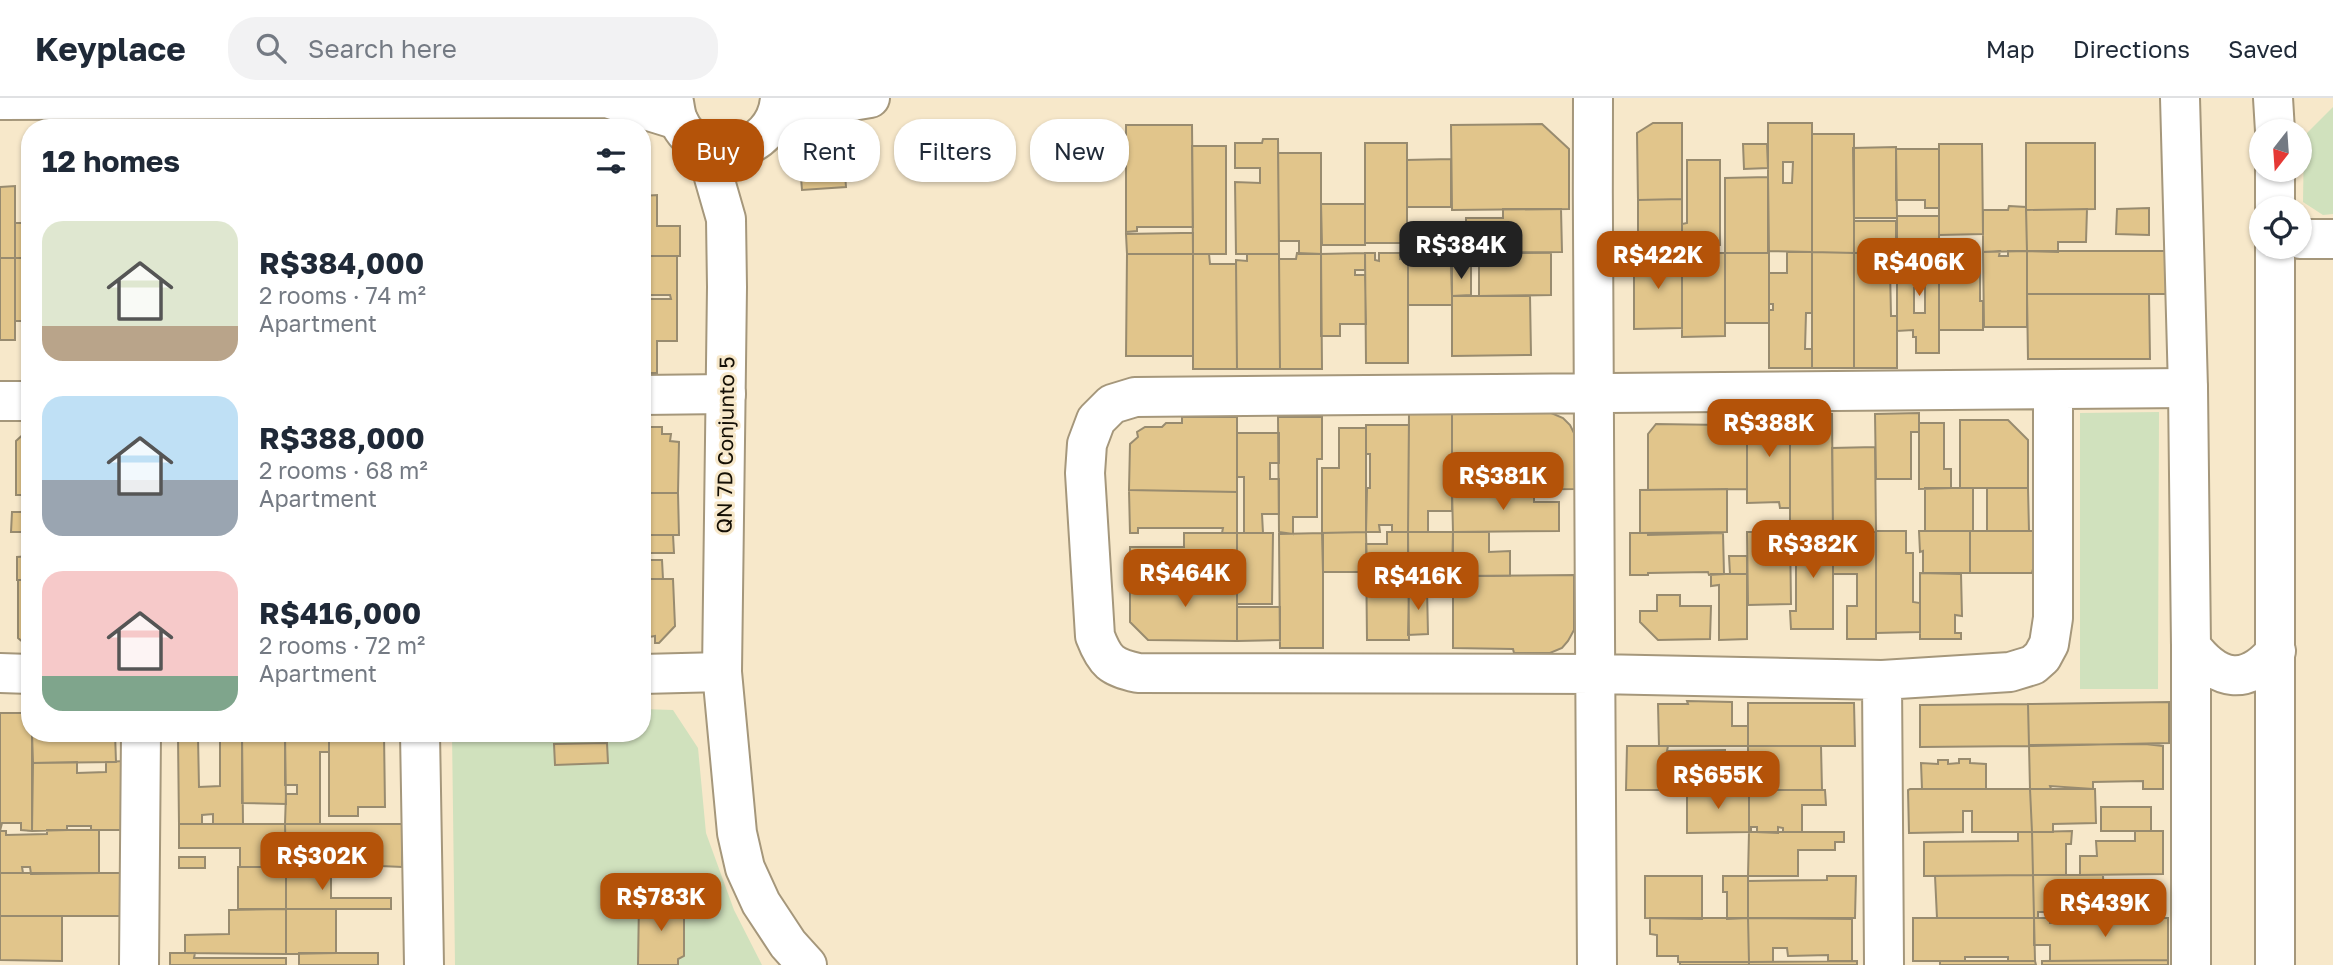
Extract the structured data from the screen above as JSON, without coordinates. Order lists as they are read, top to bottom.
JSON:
{
  "streets": {
    "street": ["QN 7D Conjunto 5"]
  },
  "north": "bottom",
  "page": {
    "header": "Keyplace",
    "search": "Search here",
    "nav": ["Map", "Directions", "Saved"],
    "chip": [
      "Buy",
      "Rent",
      "Filters",
      "New"
    ],
    "heading": "12 homes",
    "list": [
      {
        "name": "R$384,000",
        "note": "2 rooms · 74 m² · Apartment"
      },
      {
        "name": "R$388,000",
        "note": "2 rooms · 68 m² · Apartment"
      },
      {
        "name": "R$416,000",
        "note": "2 rooms · 72 m² · Apartment"
      }
    ],
    "price": [
      "R$384K",
      "R$422K",
      "R$406K",
      "R$388K",
      "R$381K",
      "R$382K",
      "R$464K",
      "R$416K",
      "R$655K",
      "R$302K",
      "R$783K",
      "R$439K"
    ]
  }
}
